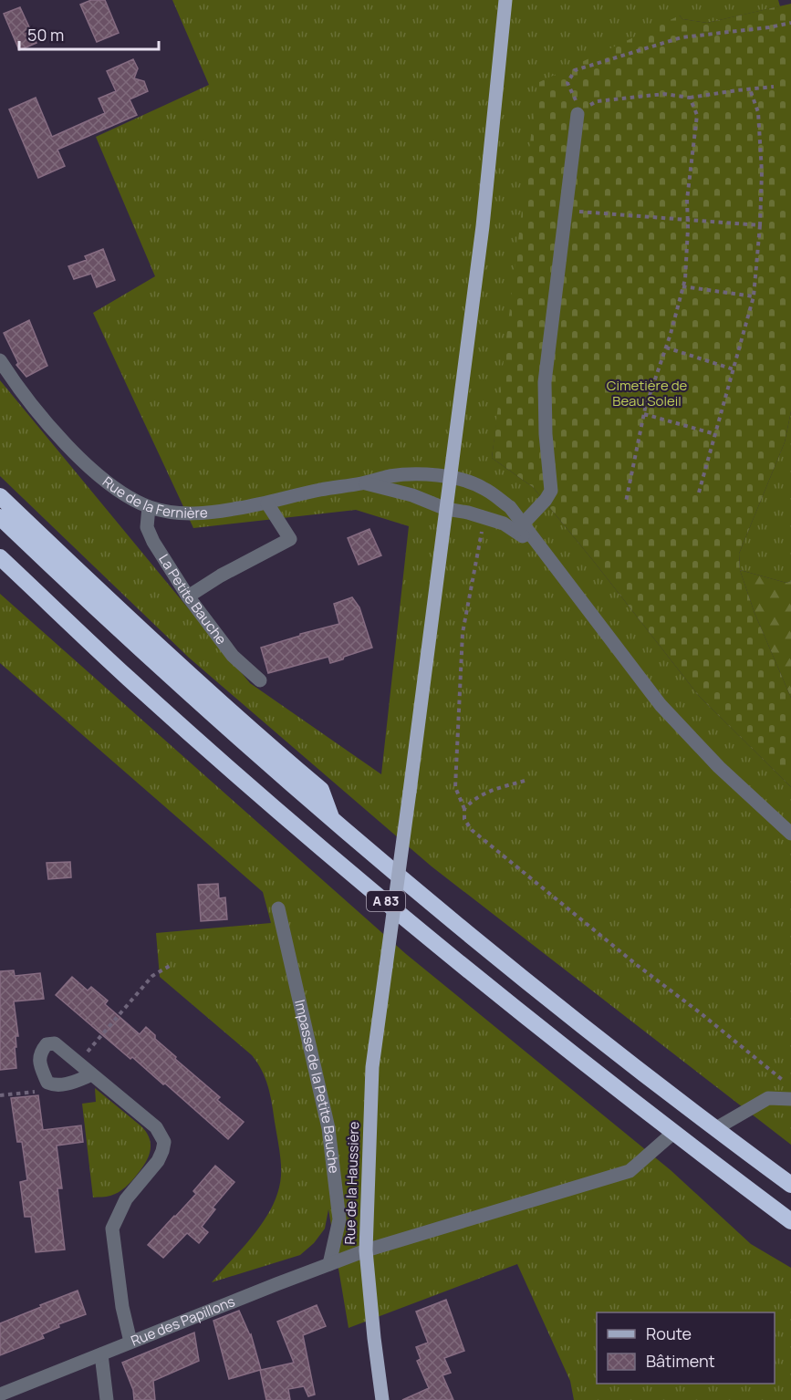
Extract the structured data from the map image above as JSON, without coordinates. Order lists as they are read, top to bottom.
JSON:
{
  "streets": {
    "highway": ["A 83"],
    "main road": ["Rue de la Haussière"],
    "street": [
      "Rue de la Fernière",
      "La Petite Bauche",
      "Impasse de la Petite Bauche",
      "Rue des Papillons"
    ]
  },
  "crossings": [
    ["Rue de la Fernière", "La Petite Bauche"],
    ["Rue de la Fernière", "Rue de la Haussière"],
    ["A 83", "Rue des Papillons"],
    ["Impasse de la Petite Bauche", "Rue des Papillons"],
    ["Rue de la Haussière", "Rue des Papillons"]
  ],
  "parks": ["Cimetière de Beau Soleil"],
  "legend": ["Route", "Bâtiment"],
  "scale_bar": "50 m"
}
